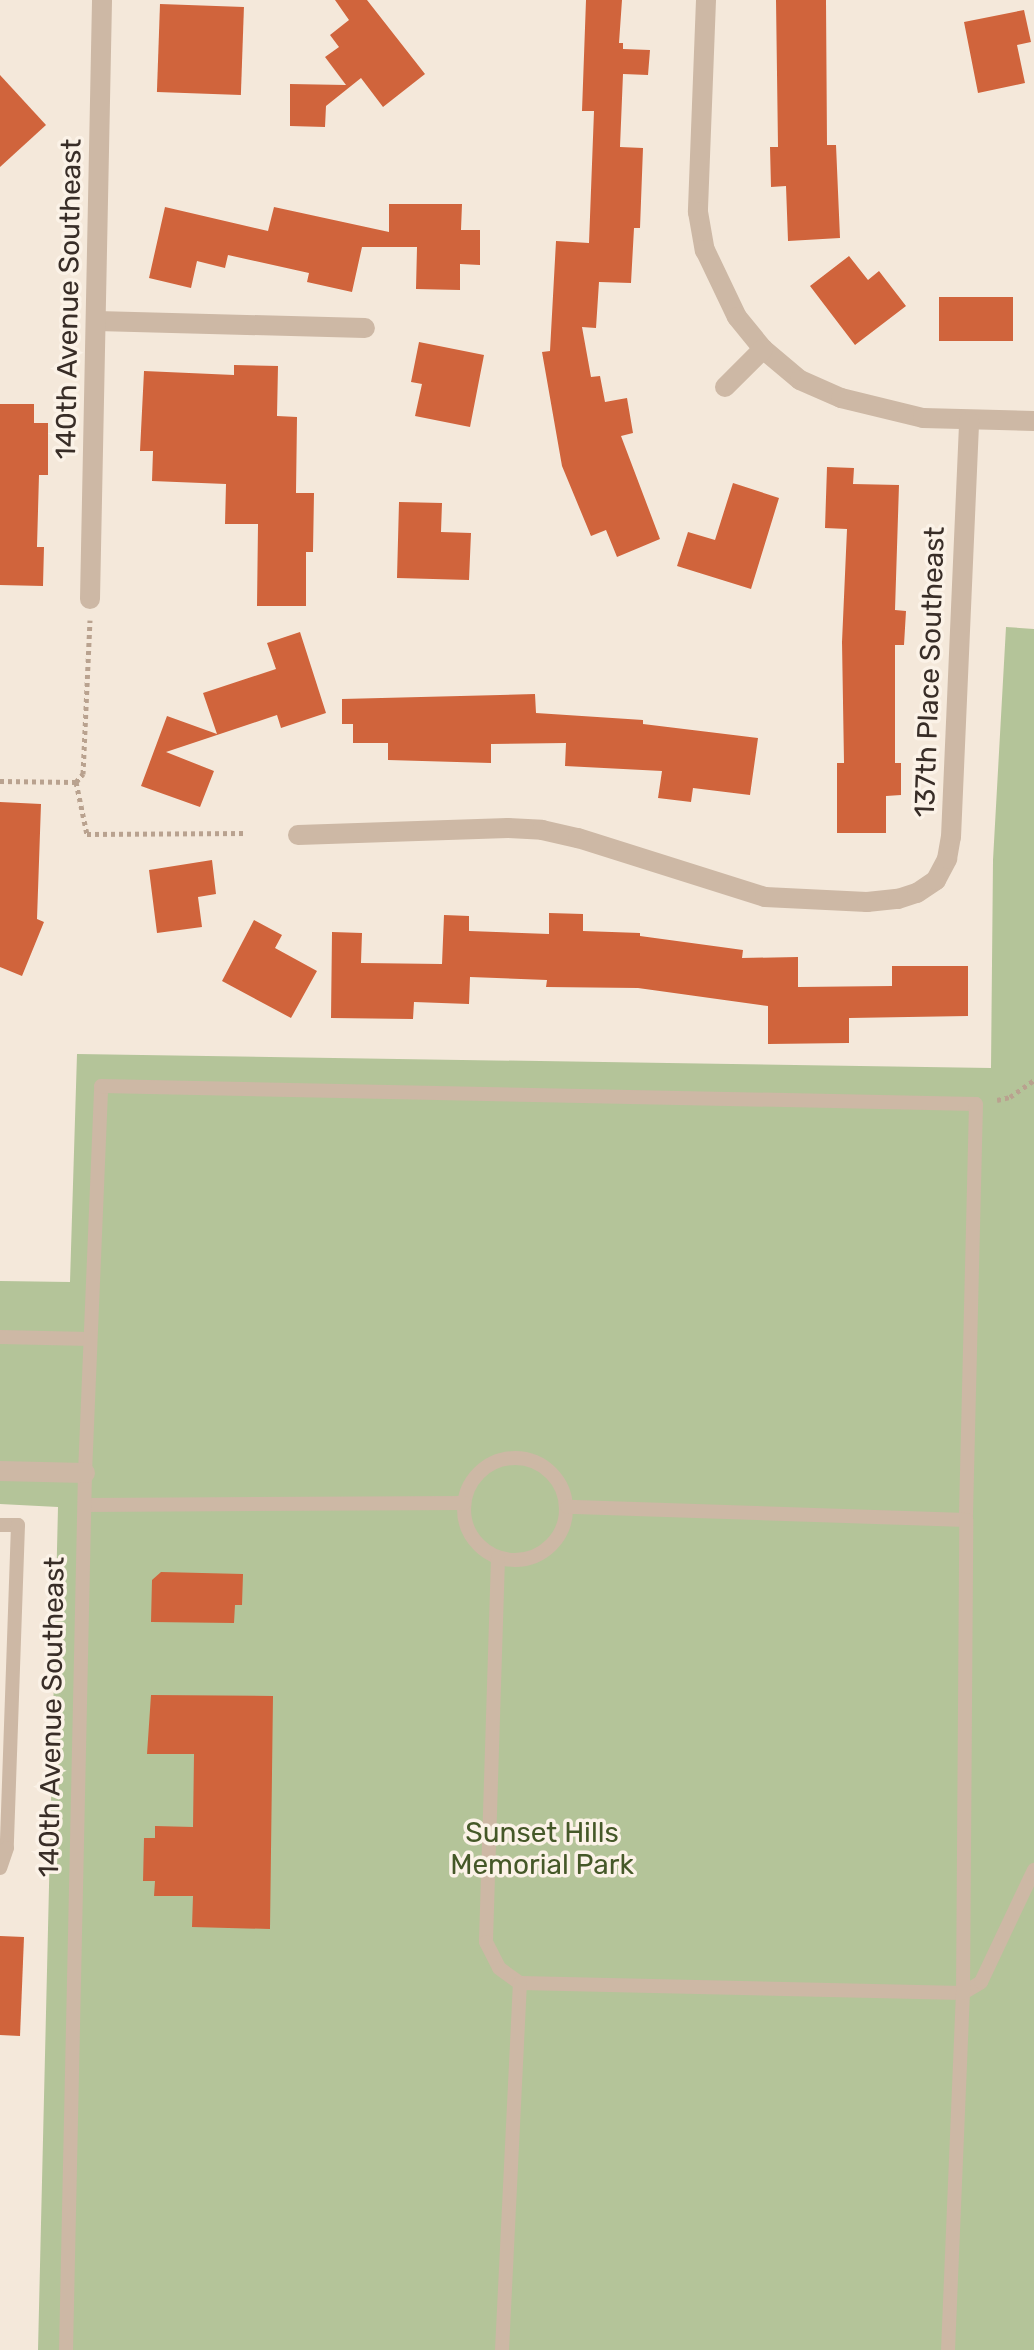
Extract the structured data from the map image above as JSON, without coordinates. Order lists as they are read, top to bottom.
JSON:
{
  "streets": {
    "street": ["140th Avenue Southeast", "137th Place Southeast"]
  },
  "parks": ["Sunset Hills Memorial Park"]
}
